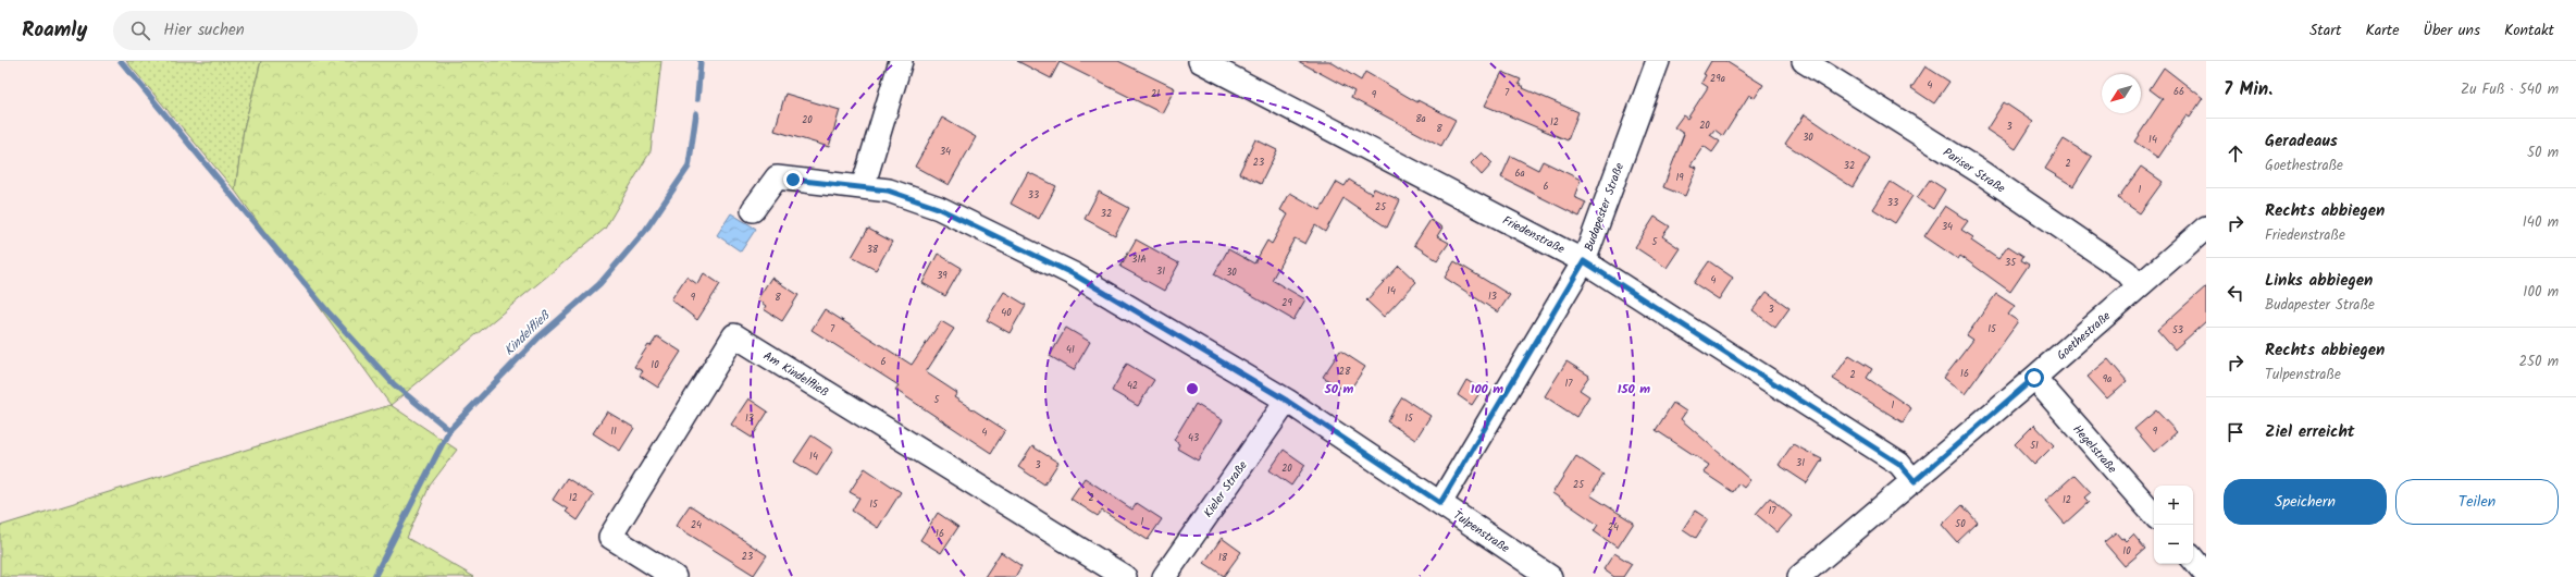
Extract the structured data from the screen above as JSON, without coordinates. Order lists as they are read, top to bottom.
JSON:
{
  "streets": {
    "street": [
      "Pariser Straße",
      "Budapester Straße",
      "Friedenstraße",
      "Goethestraße",
      "Am Kindelfließ",
      "Hegelstraße",
      "Kieler Straße",
      "Tulpenstraße"
    ]
  },
  "crossings": [
    ["Pariser Straße", "Goethestraße"],
    ["Budapester Straße", "Friedenstraße"],
    ["Budapester Straße", "Tulpenstraße"],
    ["Friedenstraße", "Goethestraße"],
    ["Goethestraße", "Hegelstraße"],
    ["Kieler Straße", "Tulpenstraße"]
  ],
  "water": ["Kindelfließ"],
  "house_numbers": [
    "29a",
    "4",
    "66",
    "7",
    "21",
    "9",
    "8a",
    "20",
    "12",
    "20",
    "3",
    "8",
    "30",
    "14",
    "34",
    "23",
    "2",
    "32",
    "6a",
    "19",
    "6",
    "1",
    "33",
    "33",
    "25",
    "32",
    "34",
    "5",
    "38",
    "31A",
    "35",
    "31",
    "30",
    "39",
    "4",
    "14",
    "13",
    "9",
    "8",
    "29",
    "3",
    "40",
    "7",
    "15",
    "53",
    "41",
    "6",
    "10",
    "28",
    "16",
    "2",
    "9a",
    "17",
    "42",
    "5",
    "1",
    "13",
    "15",
    "11",
    "9",
    "4",
    "43",
    "51",
    "14",
    "31",
    "3",
    "20",
    "25",
    "12",
    "2",
    "12",
    "15",
    "17",
    "1",
    "50",
    "24",
    "24",
    "16",
    "10",
    "23",
    "18"
  ],
  "north": "bottom left",
  "page": {
    "header": "Roamly",
    "search": "Hier suchen",
    "nav": [
      "Start",
      "Karte",
      "Über uns",
      "Kontakt"
    ],
    "heading": ["7 Min.", "Zu Fuß · 540 m"],
    "list": [
      ["Geradeaus", "Goethestraße", "50 m"],
      ["Rechts abbiegen", "Friedenstraße", "140 m"],
      ["Links abbiegen", "Budapester Straße", "100 m"],
      ["Rechts abbiegen", "Tulpenstraße", "250 m"],
      "Ziel erreicht"
    ],
    "buttons": ["Speichern", "Teilen"],
    "map_buttons": ["+", "−"]
  },
  "rings": ["50 m", "100 m", "150 m"]
}
